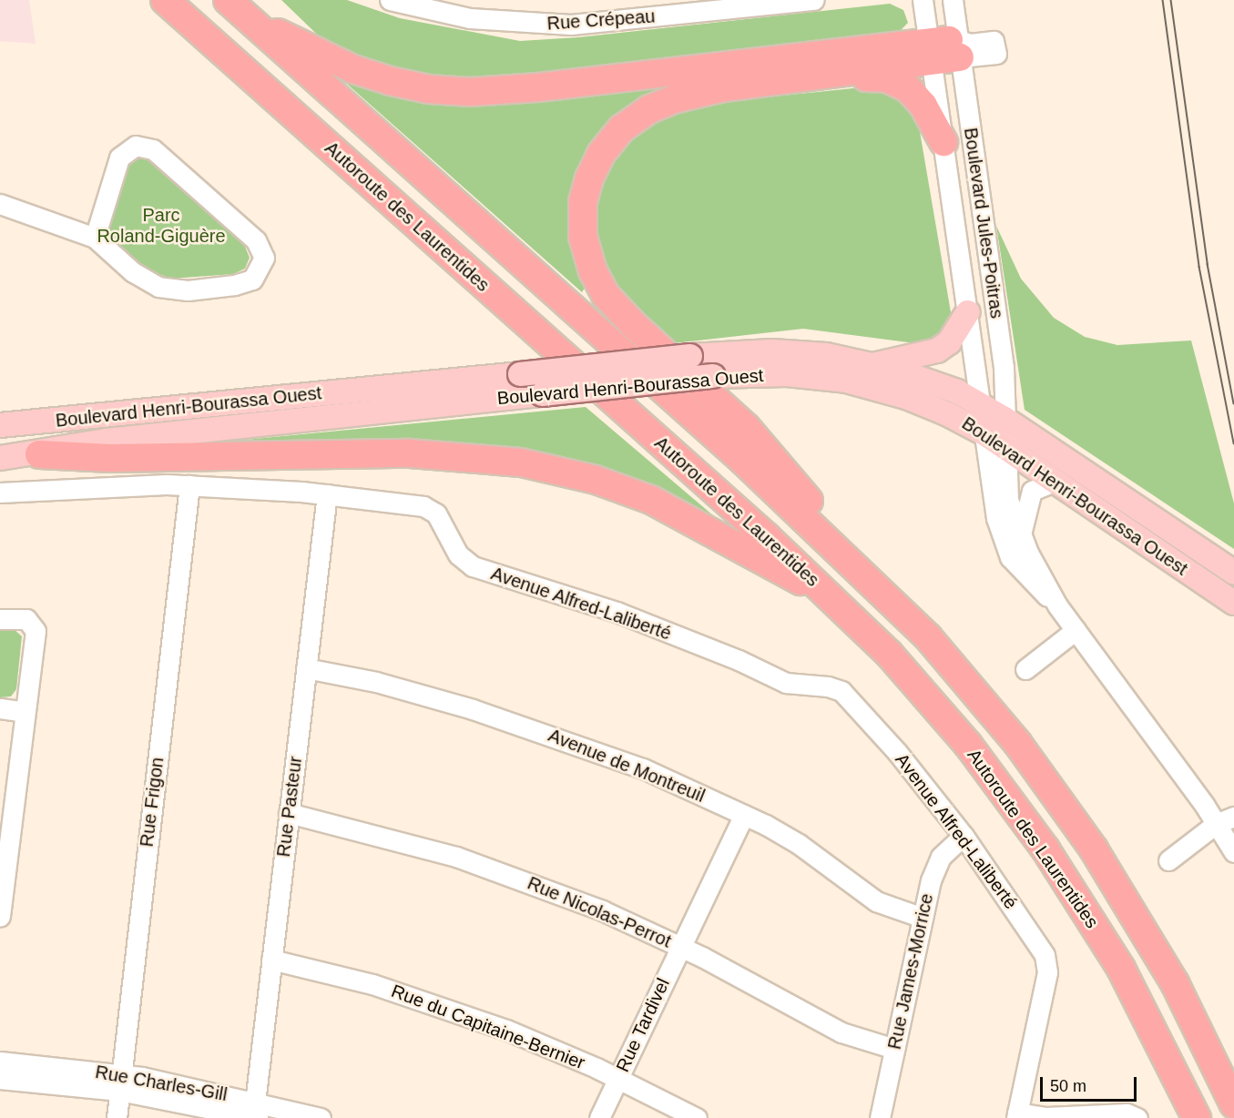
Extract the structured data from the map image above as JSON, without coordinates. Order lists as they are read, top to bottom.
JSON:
{
  "streets": {
    "highway": ["Autoroute des Laurentides"],
    "main road": ["Boulevard Henri-Bourassa Ouest"],
    "street": [
      "Rue Crépeau",
      "Boulevard Jules-Poitras",
      "Avenue Alfred-Laliberté",
      "Avenue de Montreuil",
      "Rue Frigon",
      "Rue Pasteur",
      "Rue Nicolas-Perrot",
      "Rue James-Morrice",
      "Rue Tardivel",
      "Rue du Capitaine-Bernier",
      "Rue Charles-Gill"
    ]
  },
  "crossings": [
    ["Boulevard Jules-Poitras", "Boulevard Henri-Bourassa Ouest"],
    ["Avenue Alfred-Laliberté", "Rue Frigon"],
    ["Avenue Alfred-Laliberté", "Rue Pasteur"],
    ["Avenue Alfred-Laliberté", "Rue James-Morrice"],
    ["Avenue de Montreuil", "Rue Pasteur"],
    ["Avenue de Montreuil", "Rue James-Morrice"],
    ["Avenue de Montreuil", "Rue Tardivel"],
    ["Rue Frigon", "Rue Charles-Gill"],
    ["Rue Pasteur", "Rue Nicolas-Perrot"],
    ["Rue Pasteur", "Rue du Capitaine-Bernier"],
    ["Rue Pasteur", "Rue Charles-Gill"],
    ["Rue Nicolas-Perrot", "Rue James-Morrice"],
    ["Rue Nicolas-Perrot", "Rue Tardivel"],
    ["Rue Tardivel", "Rue du Capitaine-Bernier"]
  ],
  "parks": ["Parc Roland-Giguère"],
  "scale_bar": "50 m"
}
